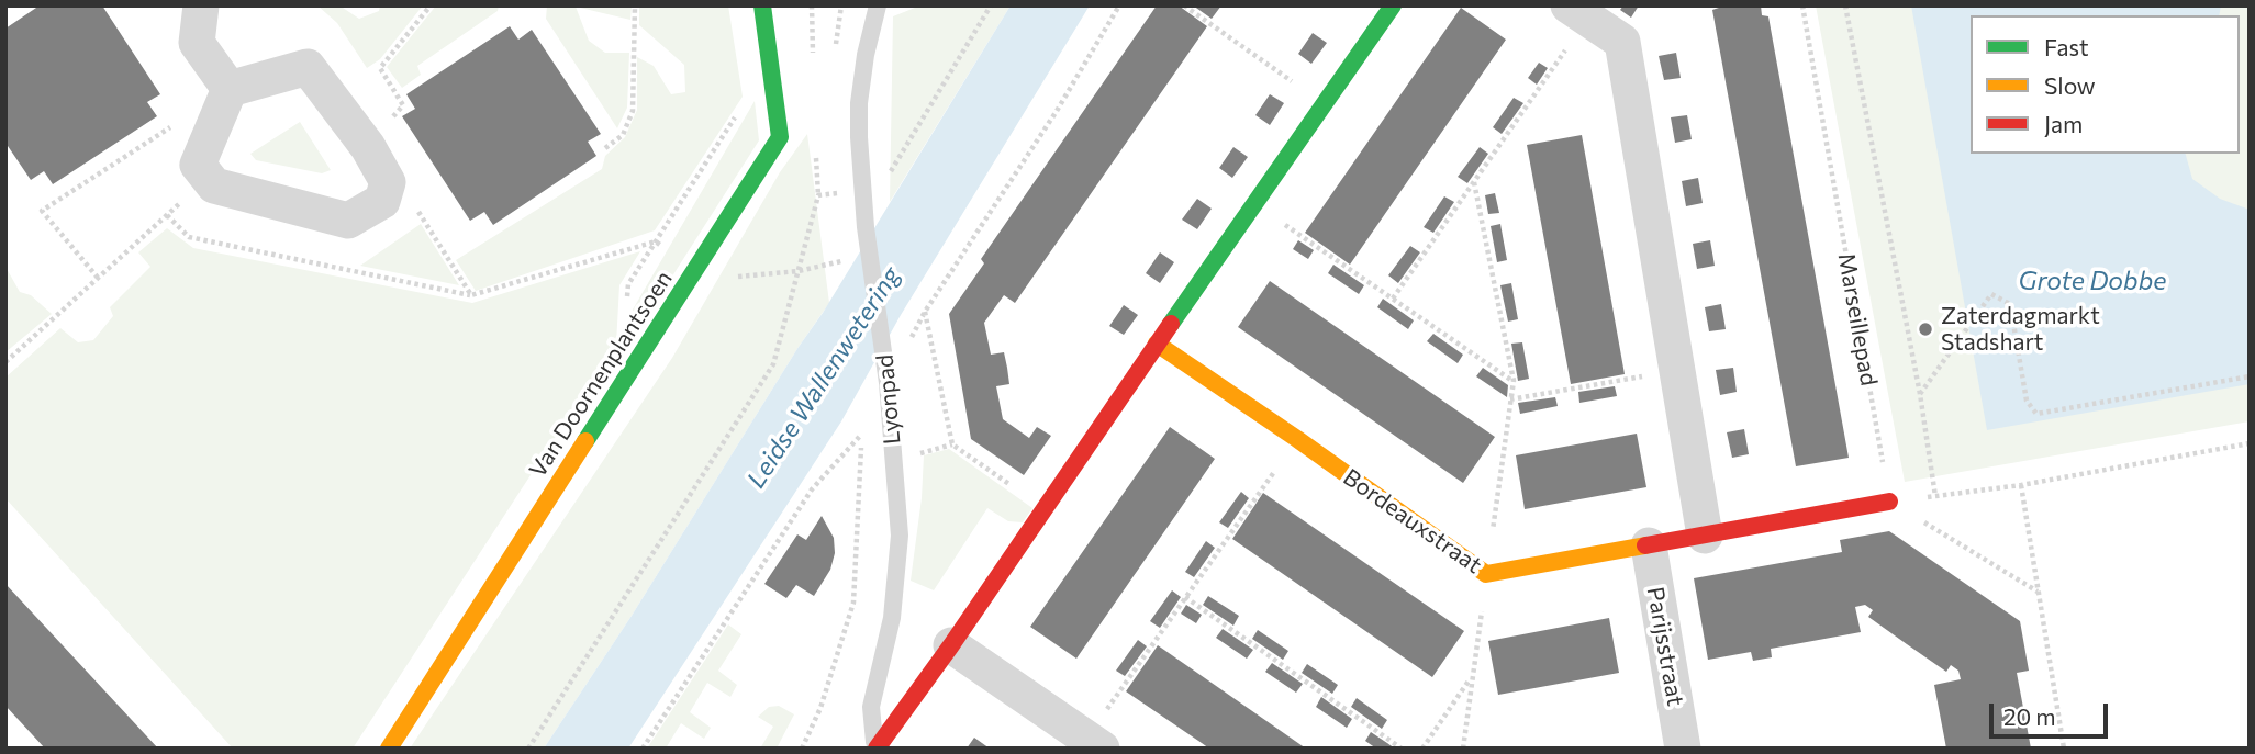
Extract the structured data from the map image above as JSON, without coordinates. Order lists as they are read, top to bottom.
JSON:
{
  "streets": {
    "street": ["Van Doornenplantsoen", "Bordeauxstraat", "Parijsstraat"],
    "lane": ["Lyonpad"],
    "path": ["Marseillepad"]
  },
  "crossings": [
    ["Marseillepad", "Bordeauxstraat"],
    ["Bordeauxstraat", "Parijsstraat"]
  ],
  "water": ["Grote Dobbe", "Leidse Wallenwetering"],
  "places": ["Zaterdagmarkt Stadshart"],
  "legend": ["Fast", "Slow", "Jam"],
  "scale_bar": "20 m"
}
